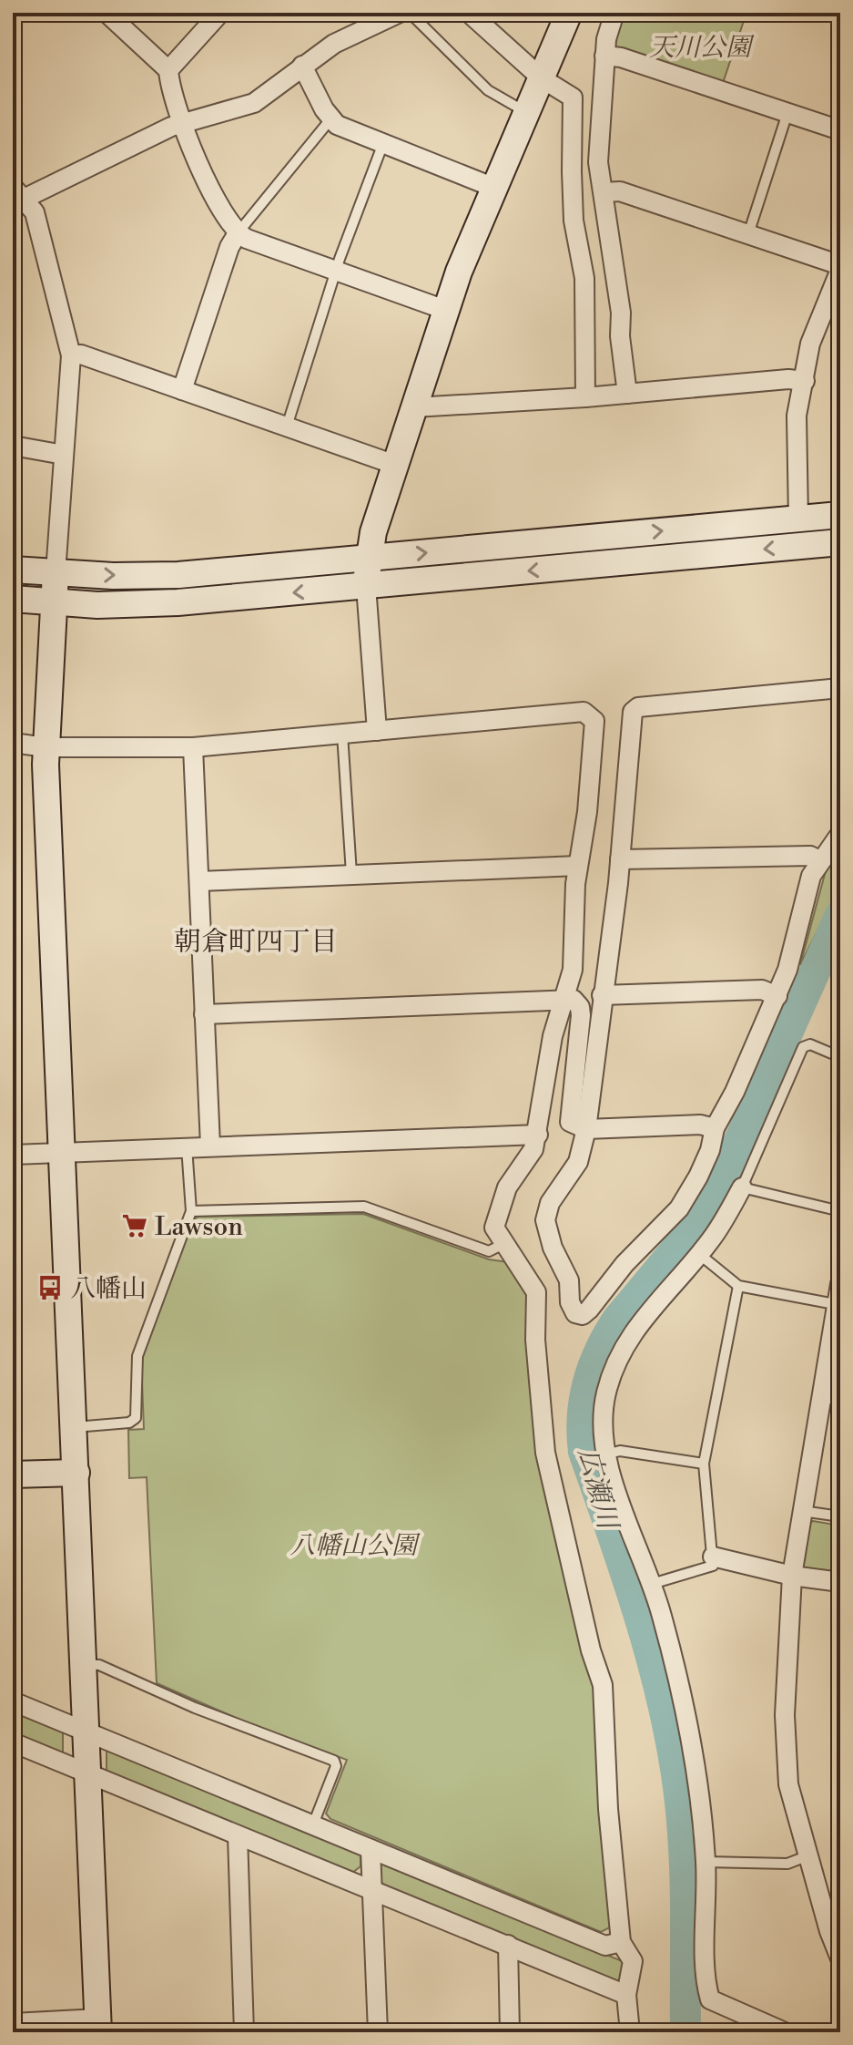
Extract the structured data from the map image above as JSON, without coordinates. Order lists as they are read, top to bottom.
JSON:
{
  "districts": ["朝倉町四丁目"],
  "water": ["広瀬川"],
  "parks": ["天川公園", "八幡山公園"],
  "places": {
    "supermarket": ["Lawson"],
    "bus stop": ["八幡山"]
  }
}
